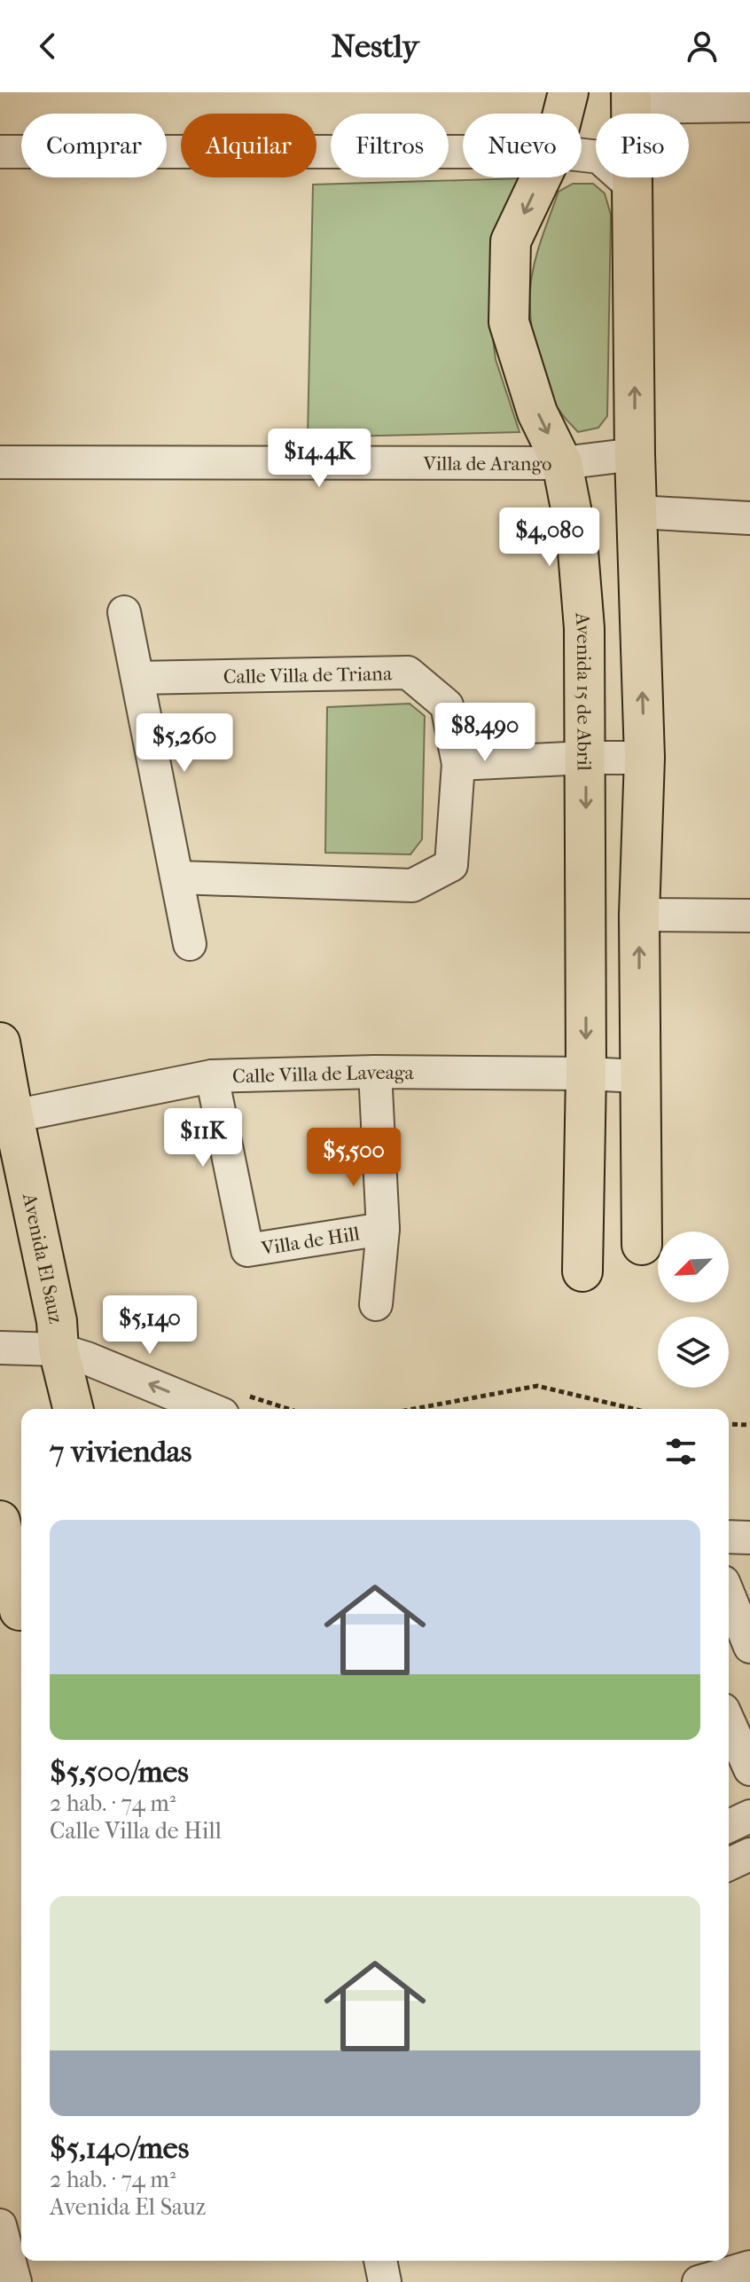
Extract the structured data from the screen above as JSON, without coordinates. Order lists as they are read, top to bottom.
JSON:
{
  "streets": {
    "main road": ["Avenida 15 de Abril", "Avenida El Sauz"],
    "street": [
      "Villa de Arango",
      "Calle Villa de Triana",
      "Calle Villa de Laveaga",
      "Villa de Hill"
    ]
  },
  "crossings": [
    ["Villa de Arango", "Avenida 15 de Abril"],
    ["Avenida 15 de Abril", "Calle Villa de Laveaga"],
    ["Calle Villa de Laveaga", "Villa de Hill"],
    ["Calle Villa de Laveaga", "Avenida El Sauz"]
  ],
  "north": "bottom left",
  "page": {
    "header": "Nestly",
    "chip": [
      "Comprar",
      "Alquilar",
      "Filtros",
      "Nuevo",
      "Piso"
    ],
    "price": [
      "$14.4K",
      "$4,080",
      "$8,490",
      "$5,260",
      "$11K",
      "$5,500",
      "$5,140"
    ],
    "heading": "7 viviendas",
    "list": [
      {
        "name": "$5,500/mes",
        "note": "2 hab. · 74 m² · Calle Villa de Hill"
      },
      {
        "name": "$5,140/mes",
        "note": "2 hab. · 74 m² · Avenida El Sauz"
      }
    ]
  }
}
